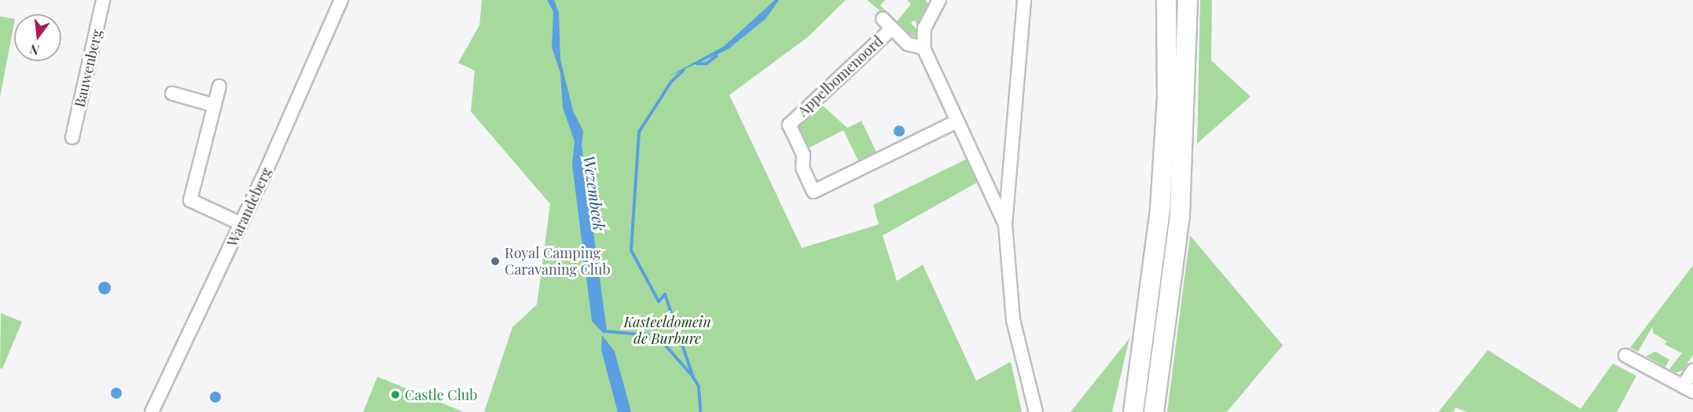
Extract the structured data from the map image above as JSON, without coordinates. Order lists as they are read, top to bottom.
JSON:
{
  "streets": {
    "street": ["Bauwenberg", "Appelbomenoord", "Warandeberg"]
  },
  "water": ["Wezembeek"],
  "parks": ["Kasteeldomein de Burbure"],
  "places": ["Royal Camping Caravaning Club", "Castle Club"],
  "north": "bottom"
}
